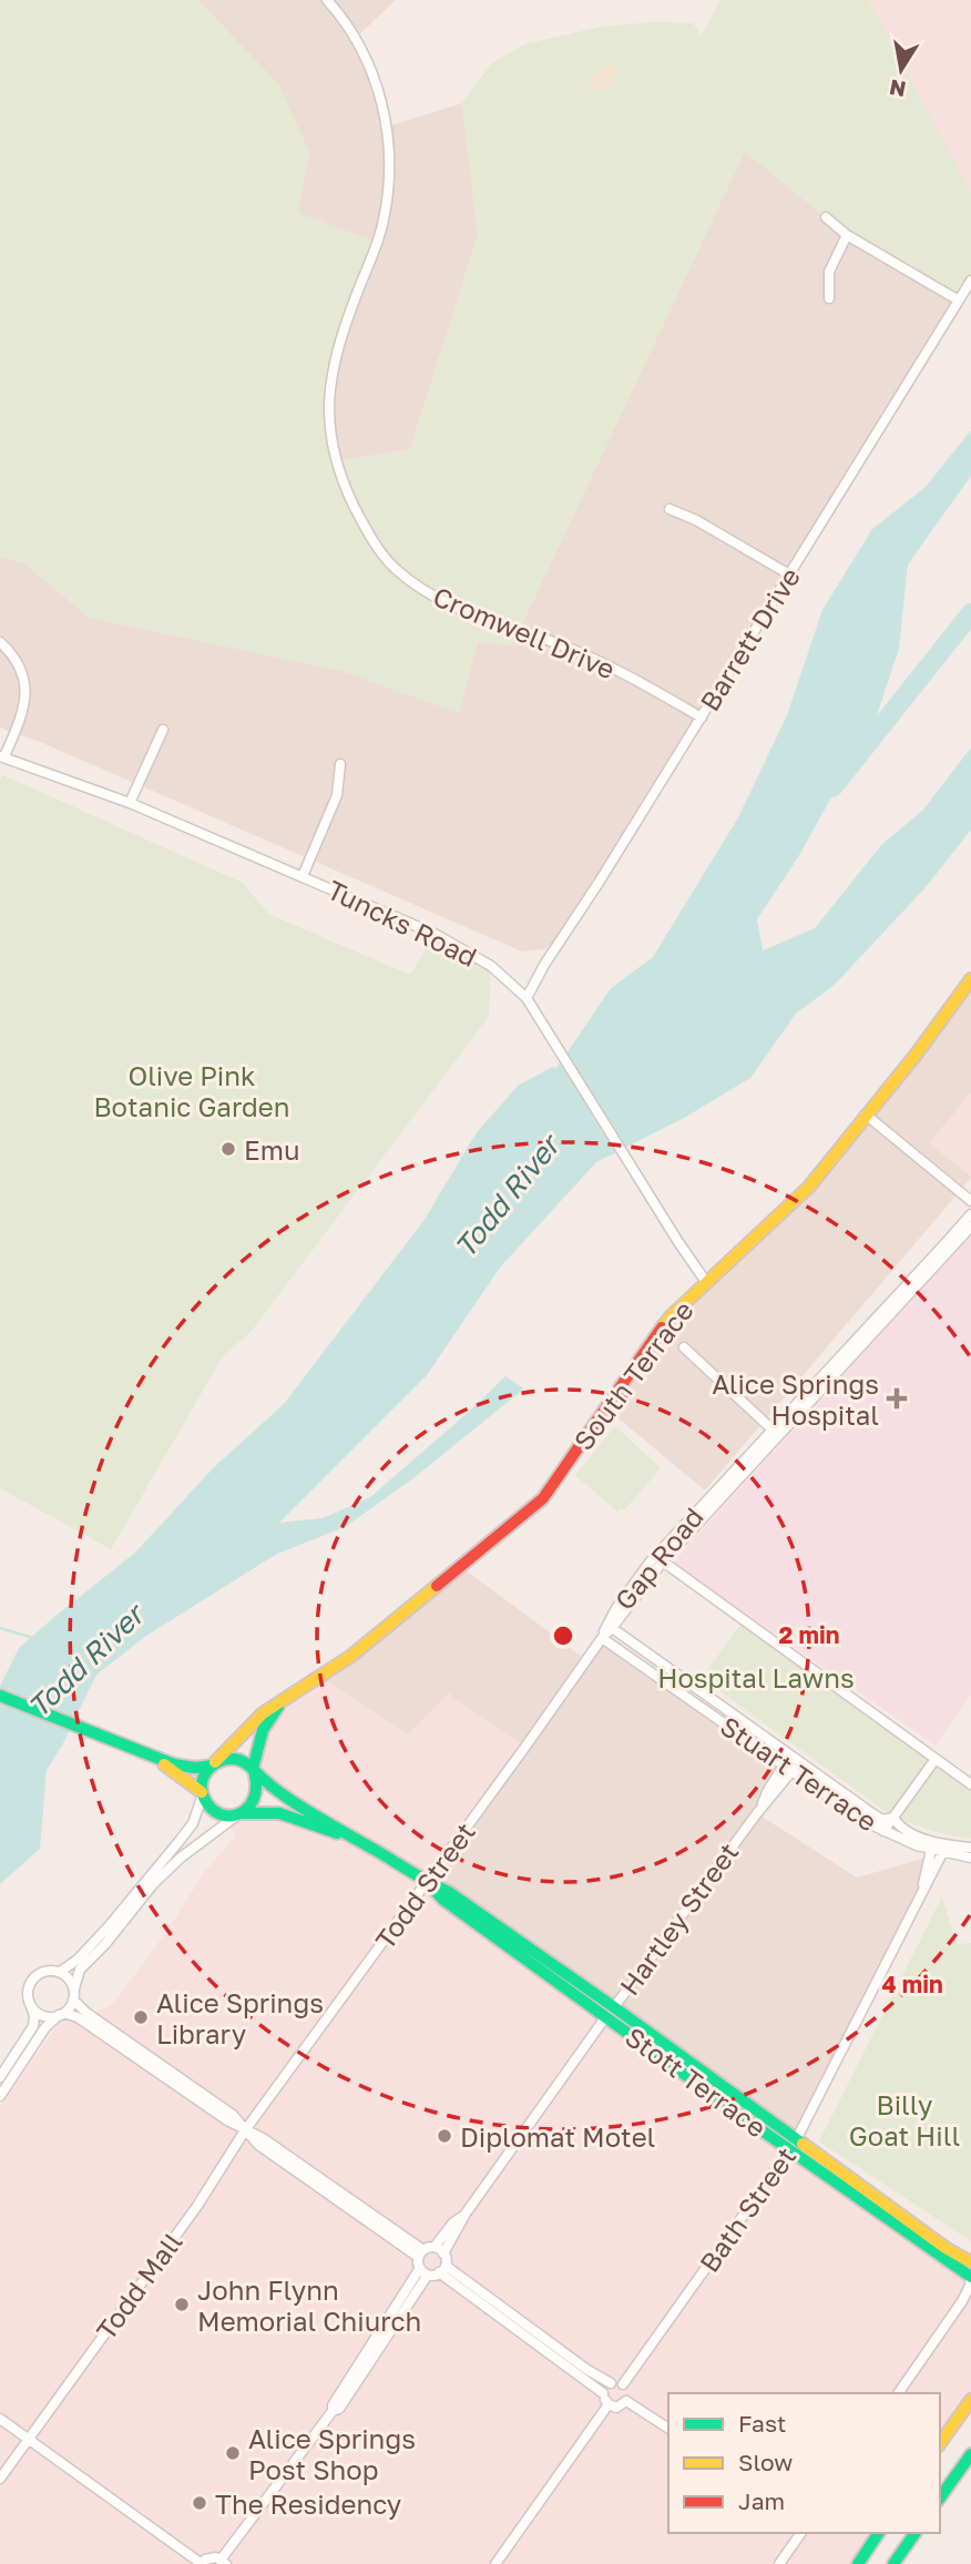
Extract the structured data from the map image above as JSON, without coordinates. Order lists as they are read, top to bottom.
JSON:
{
  "streets": {
    "main road": ["South Terrace", "Stott Terrace"],
    "street": [
      "Cromwell Drive",
      "Barrett Drive",
      "Tuncks Road",
      "Gap Road",
      "Stuart Terrace",
      "Todd Street",
      "Hartley Street",
      "Bath Street",
      "Todd Mall"
    ]
  },
  "crossings": [
    ["Cromwell Drive", "Barrett Drive"],
    ["Barrett Drive", "Tuncks Road"],
    ["Tuncks Road", "South Terrace"],
    ["South Terrace", "Stott Terrace"],
    ["Gap Road", "Stuart Terrace"],
    ["Gap Road", "Todd Street"],
    ["Stuart Terrace", "Todd Street"],
    ["Stuart Terrace", "Hartley Street"],
    ["Stuart Terrace", "Bath Street"],
    ["Todd Street", "Stott Terrace"],
    ["Todd Street", "Todd Mall"],
    ["Hartley Street", "Stott Terrace"],
    ["Stott Terrace", "Bath Street"]
  ],
  "water": ["Todd River"],
  "parks": ["Olive Pink Botanic Garden", "Hospital Lawns", "Billy Goat Hill"],
  "places": {
    "other": [
      "Emu",
      "Alice Springs Library",
      "Diplomat Motel",
      "John Flynn Memorial Chiurch",
      "Alice Springs Post Shop",
      "The Residency"
    ],
    "health": ["Alice Springs Hospital"]
  },
  "legend": ["Fast", "Slow", "Jam"],
  "north": "bottom",
  "rings": ["2 min", "4 min"]
}
